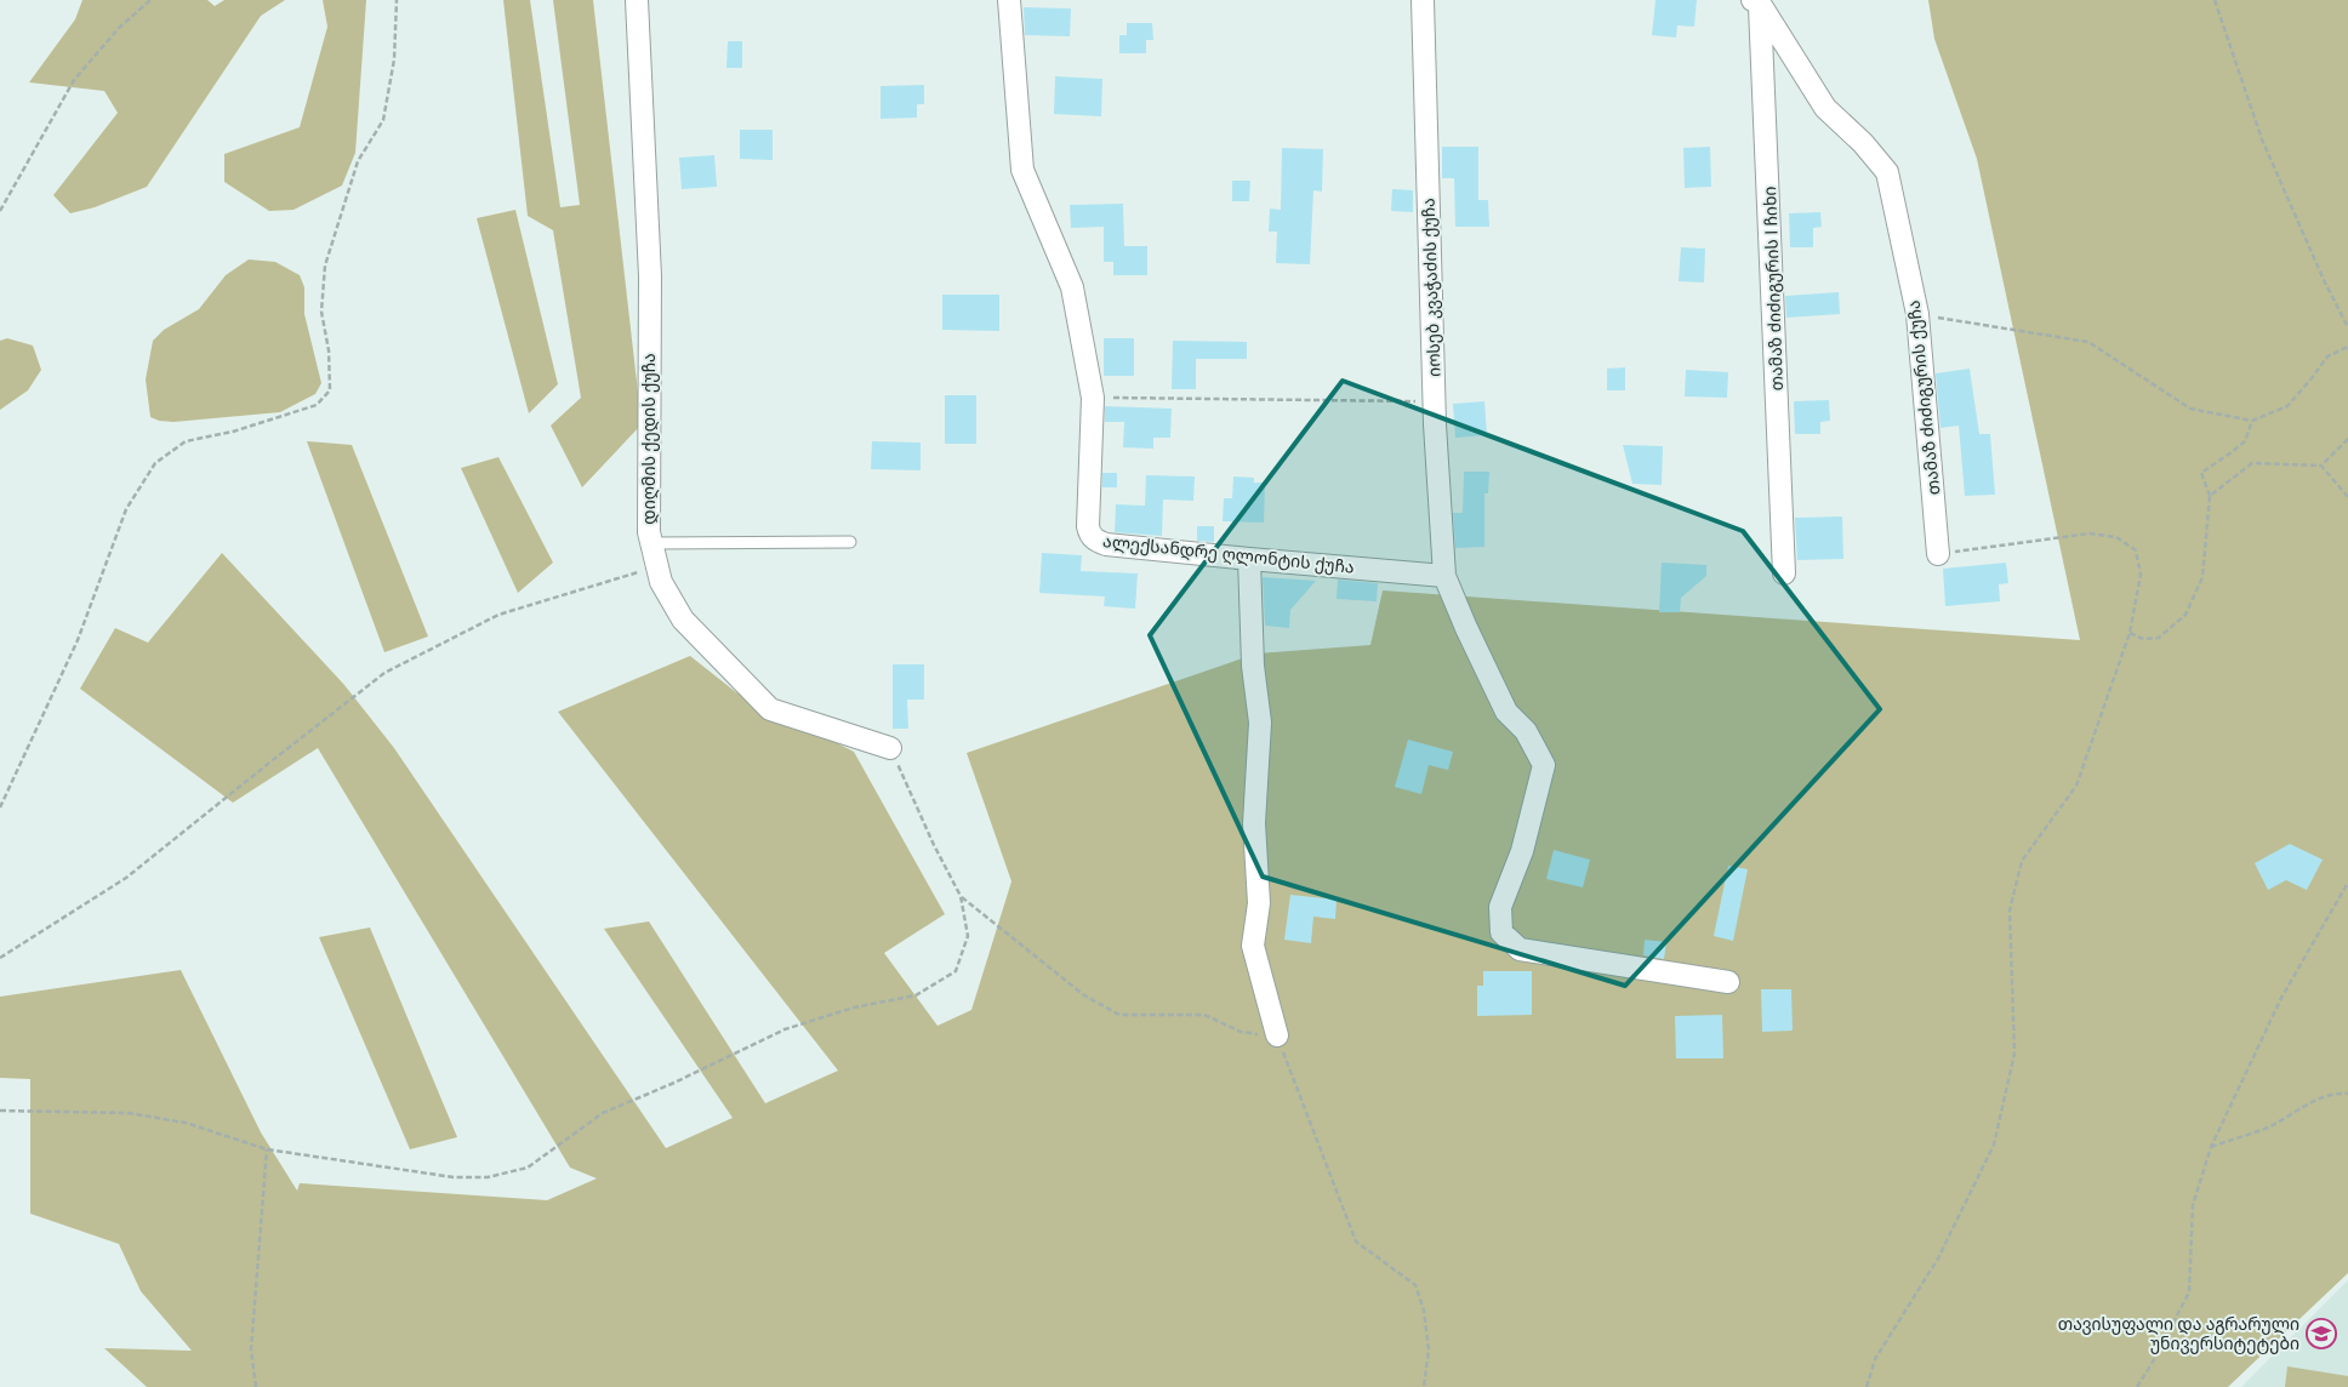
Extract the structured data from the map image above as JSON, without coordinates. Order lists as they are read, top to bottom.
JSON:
{
  "streets": {
    "street": [
      "იოსებ კვაჭაძის ქუჩა",
      "თამაზ ძიძიგურის I ჩიხი",
      "თამაზ ძიძიგურის ქუჩა",
      "დიღმის ქედის ქუჩა",
      "ალექსანდრე ღლონტის ქუჩა"
    ]
  },
  "crossings": [
    ["იოსებ კვაჭაძის ქუჩა", "ალექსანდრე ღლონტის ქუჩა"],
    ["თამაზ ძიძიგურის I ჩიხი", "თამაზ ძიძიგურის ქუჩა"]
  ],
  "places": {
    "school or university": ["თავისუფალი და აგრარული უნივერსიტეტები"]
  }
}
